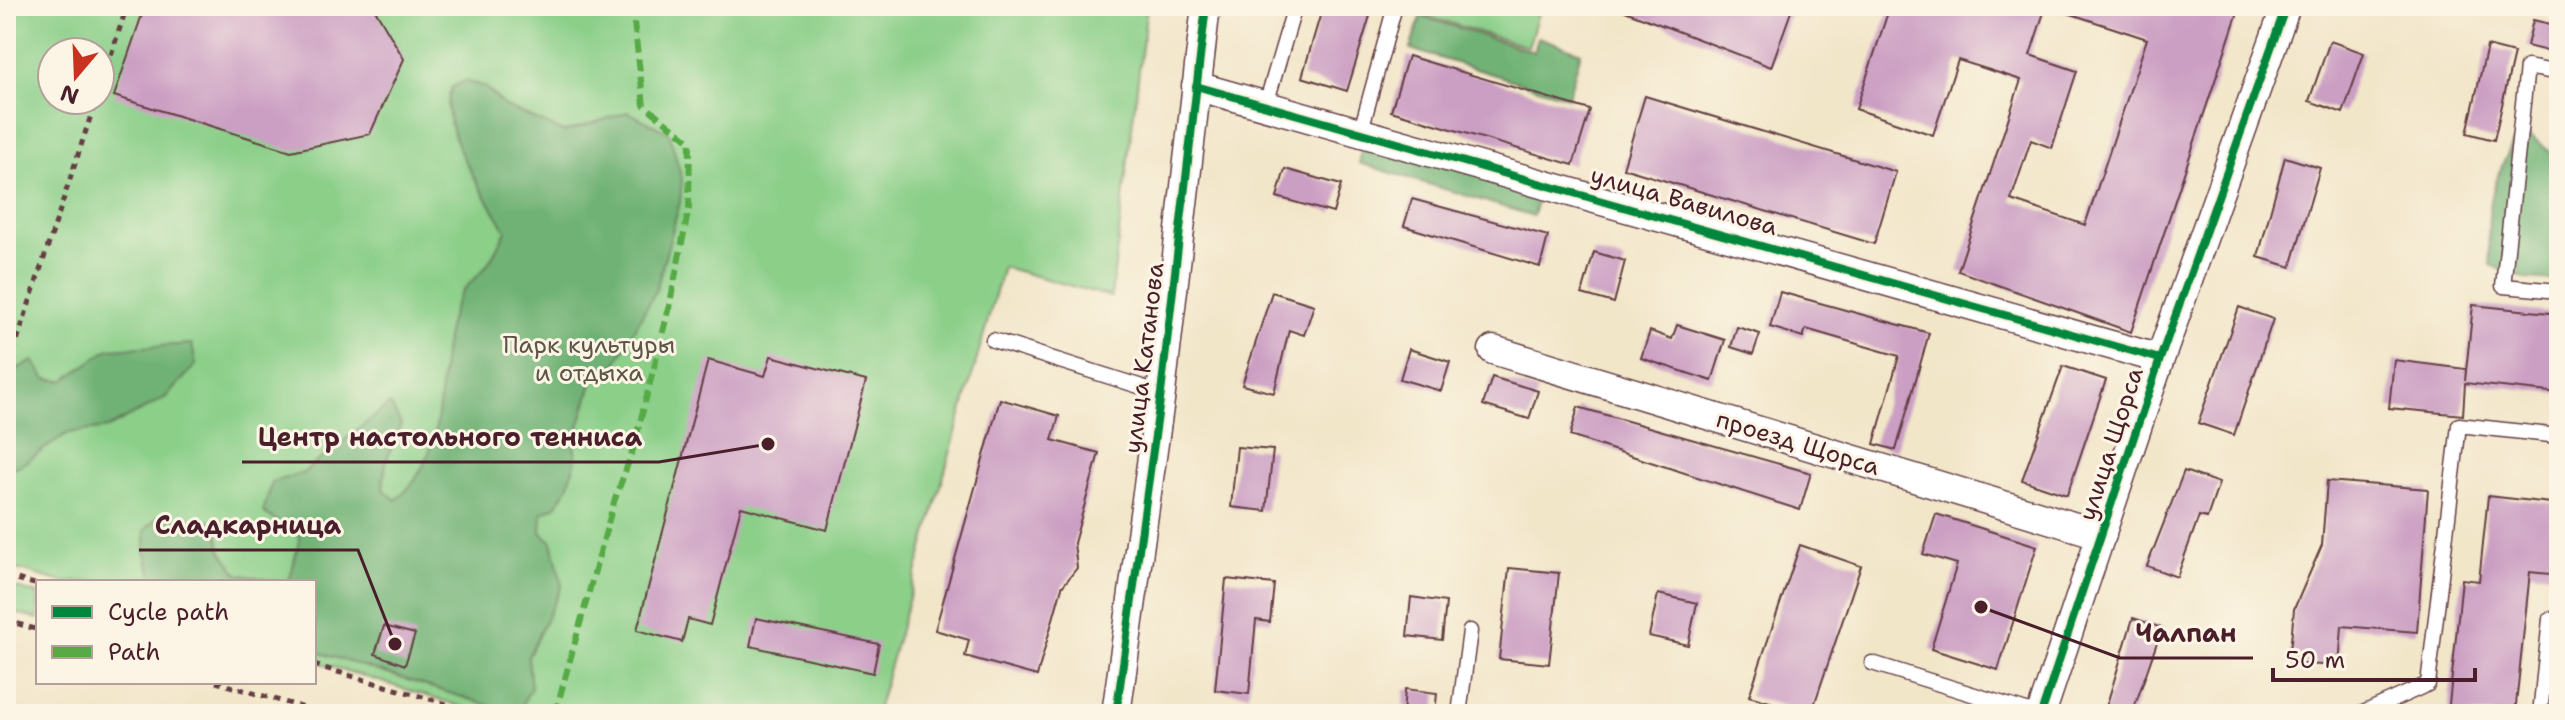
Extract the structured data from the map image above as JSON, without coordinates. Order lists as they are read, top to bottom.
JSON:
{
  "streets": {
    "street": [
      "улица Вавилова",
      "улица Катанова",
      "проезд Щорса",
      "улица Щорса"
    ]
  },
  "crossings": [
    ["улица Вавилова", "улица Катанова"],
    ["улица Вавилова", "улица Щорса"],
    ["проезд Щорса", "улица Щорса"]
  ],
  "parks": ["Парк культуры и отдыха"],
  "places": ["Центр настольного тенниса", "Чалпан", "Сладкарница"],
  "legend": ["Cycle path", "Path"],
  "scale_bar": "50 m",
  "north": "bottom"
}
